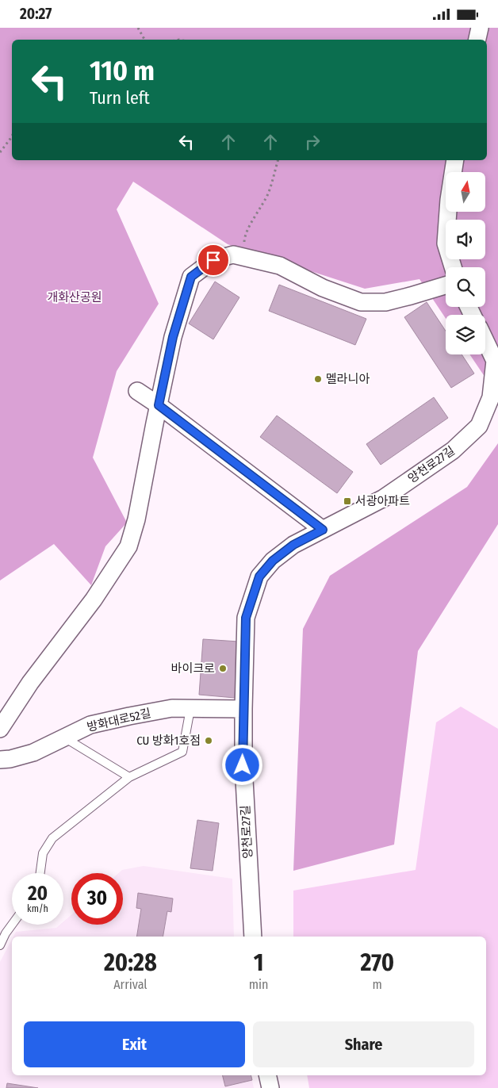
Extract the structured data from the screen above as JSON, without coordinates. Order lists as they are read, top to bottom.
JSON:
{
  "streets": {
    "street": ["양천로27길", "방화대로52길"]
  },
  "crossings": [
    ["양천로27길", "방화대로52길"]
  ],
  "parks": ["개화산공원"],
  "places": {
    "other": ["멜라니아", "바이크로", "CU 방화1호점"],
    "transit": ["서광아파트"]
  },
  "north": "top",
  "page": {
    "status": "20:27",
    "turn": ["110 m", "Turn left"],
    "speed": "20 km/h",
    "limit": "30",
    "eta": [
      "20:28",
      "Arrival",
      "1",
      "min",
      "270",
      "m"
    ],
    "buttons": ["Exit", "Share"]
  }
}
